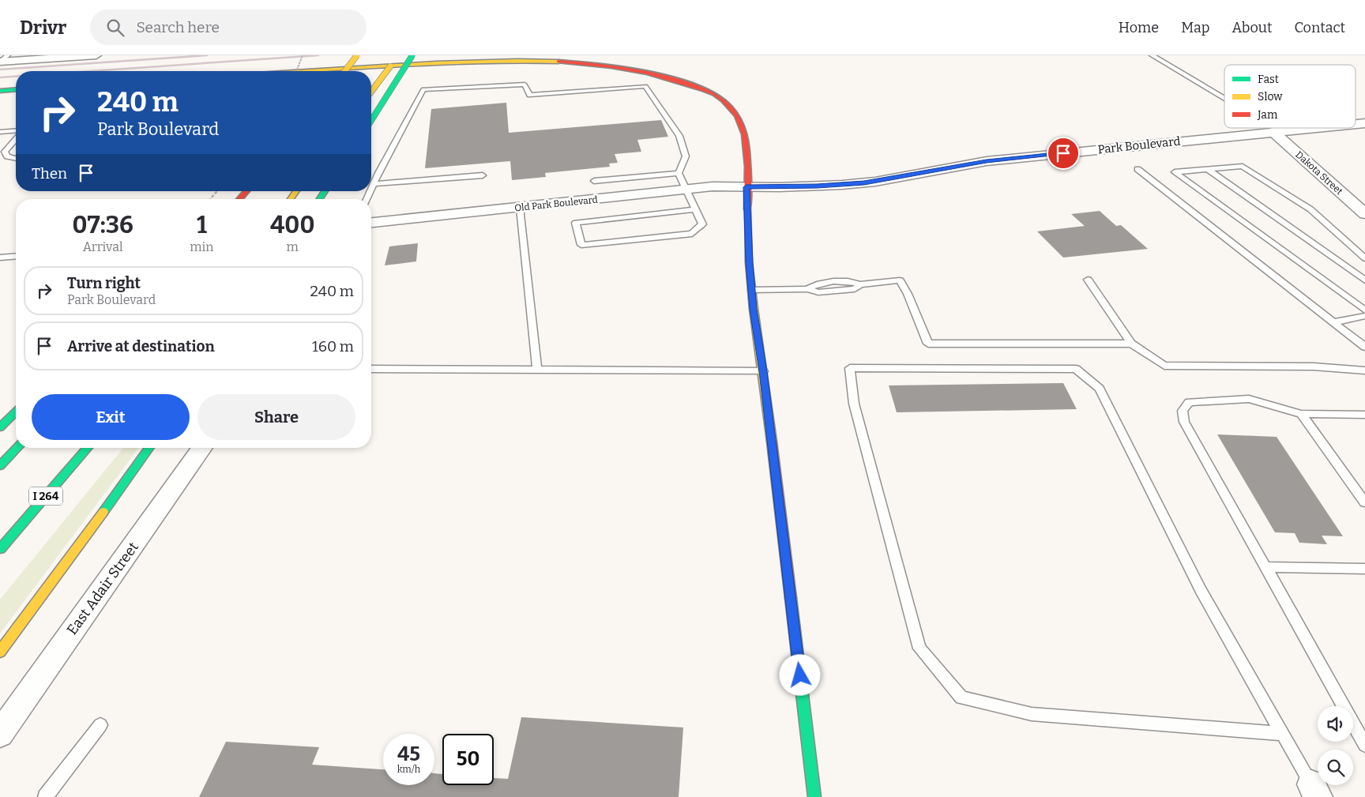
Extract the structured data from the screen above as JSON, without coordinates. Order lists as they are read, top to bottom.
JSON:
{
  "streets": {
    "main road": ["I 264"],
    "street": [
      "Park Boulevard",
      "Dakota Street",
      "Old Park Boulevard",
      "East Adair Street"
    ]
  },
  "crossings": [
    ["Park Boulevard", "Dakota Street"],
    ["Park Boulevard", "Old Park Boulevard"]
  ],
  "legend": ["Fast", "Slow", "Jam"],
  "page": {
    "header": "Drivr",
    "search": "Search here",
    "nav": [
      "Home",
      "Map",
      "About",
      "Contact"
    ],
    "turn": ["240 m", "Park Boulevard"],
    "then": "Then",
    "eta": [
      "07:36",
      "Arrival",
      "1",
      "min",
      "400",
      "m"
    ],
    "list": [
      {
        "name": "Turn right",
        "note": "Park Boulevard",
        "value": "240 m"
      },
      {
        "name": "Arrive at destination",
        "value": "160 m"
      }
    ],
    "buttons": ["Exit", "Share"],
    "speed": "45 km/h",
    "limit": "50"
  }
}
